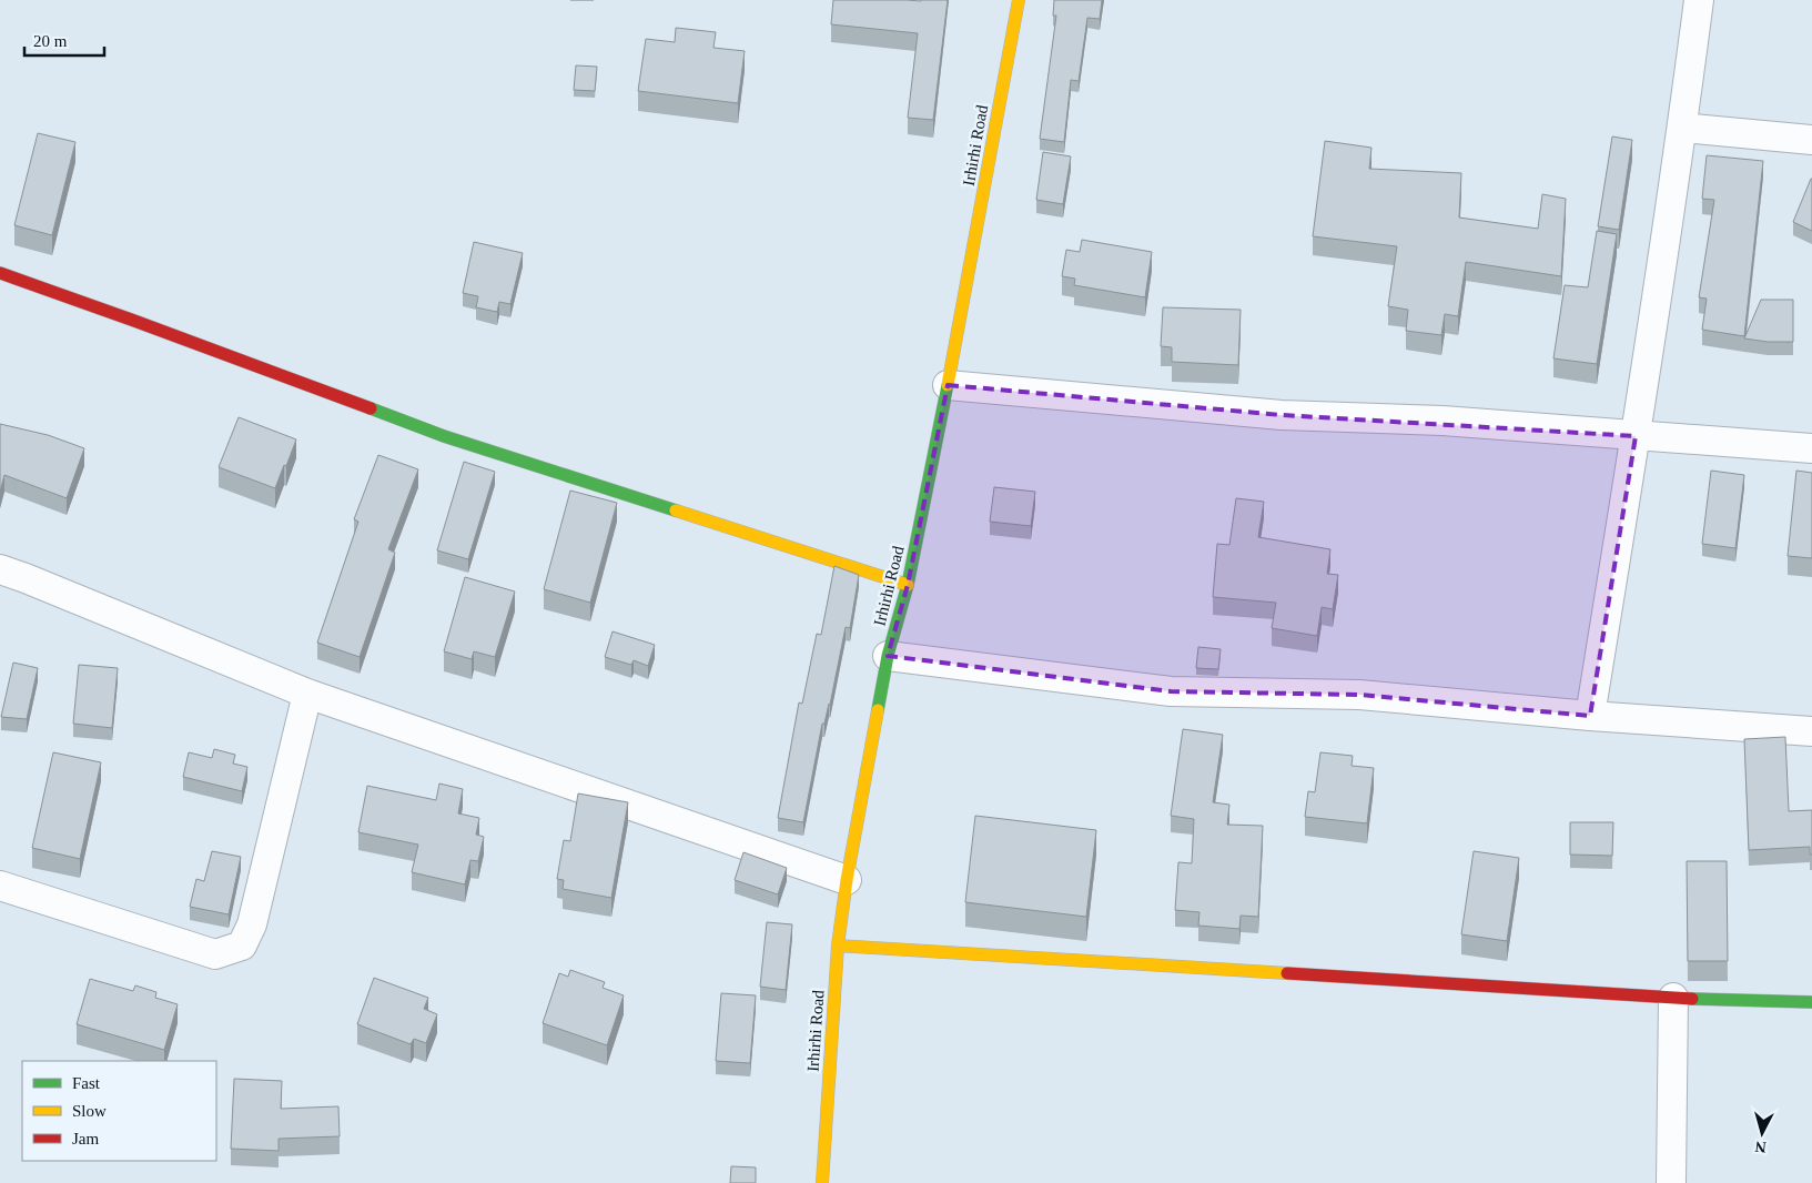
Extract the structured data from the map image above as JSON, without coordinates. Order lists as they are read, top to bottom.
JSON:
{
  "streets": {
    "street": ["Irhirhi Road"]
  },
  "legend": ["Fast", "Slow", "Jam"],
  "scale_bar": "20 m",
  "north": "bottom"
}
